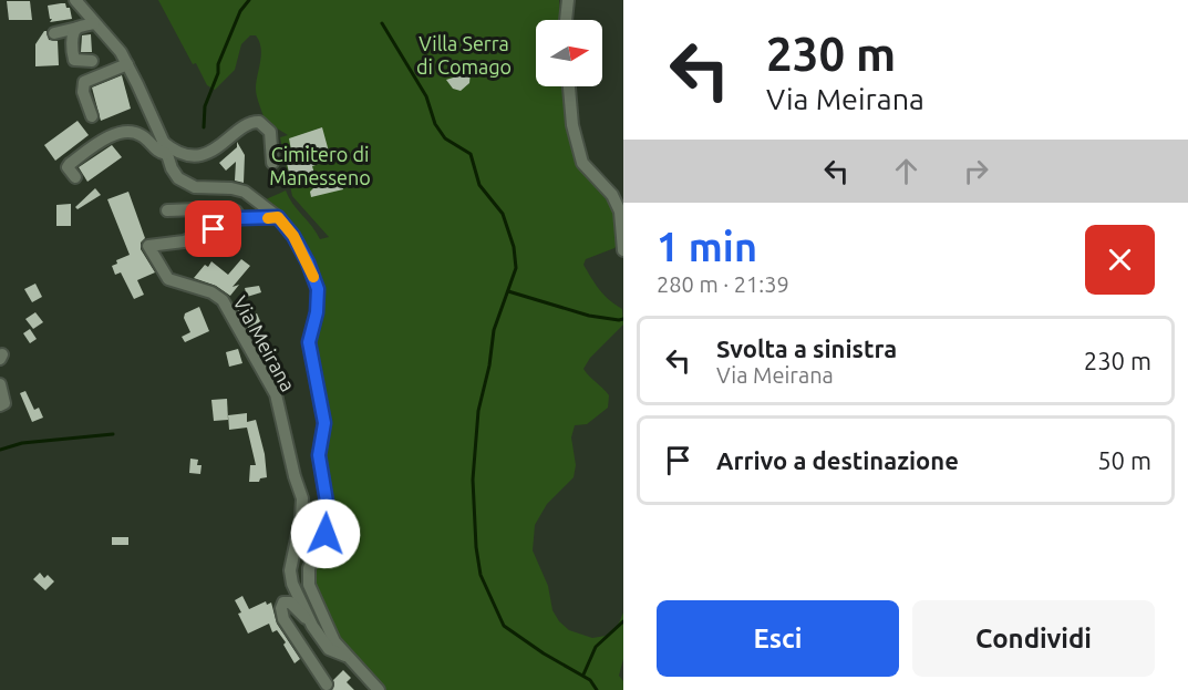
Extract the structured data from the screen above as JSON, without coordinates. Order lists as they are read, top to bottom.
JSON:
{
  "streets": {
    "street": ["Via Meirana"]
  },
  "parks": ["Villa Serra di Comago", "Cimitero di Manesseno"],
  "north": "right",
  "page": {
    "turn": ["230 m", "Via Meirana"],
    "heading": ["1 min", "280 m · 21:39"],
    "list": [
      {
        "name": "Svolta a sinistra",
        "note": "Via Meirana",
        "value": "230 m"
      },
      {
        "name": "Arrivo a destinazione",
        "value": "50 m"
      }
    ],
    "buttons": ["Esci", "Condividi"]
  }
}
